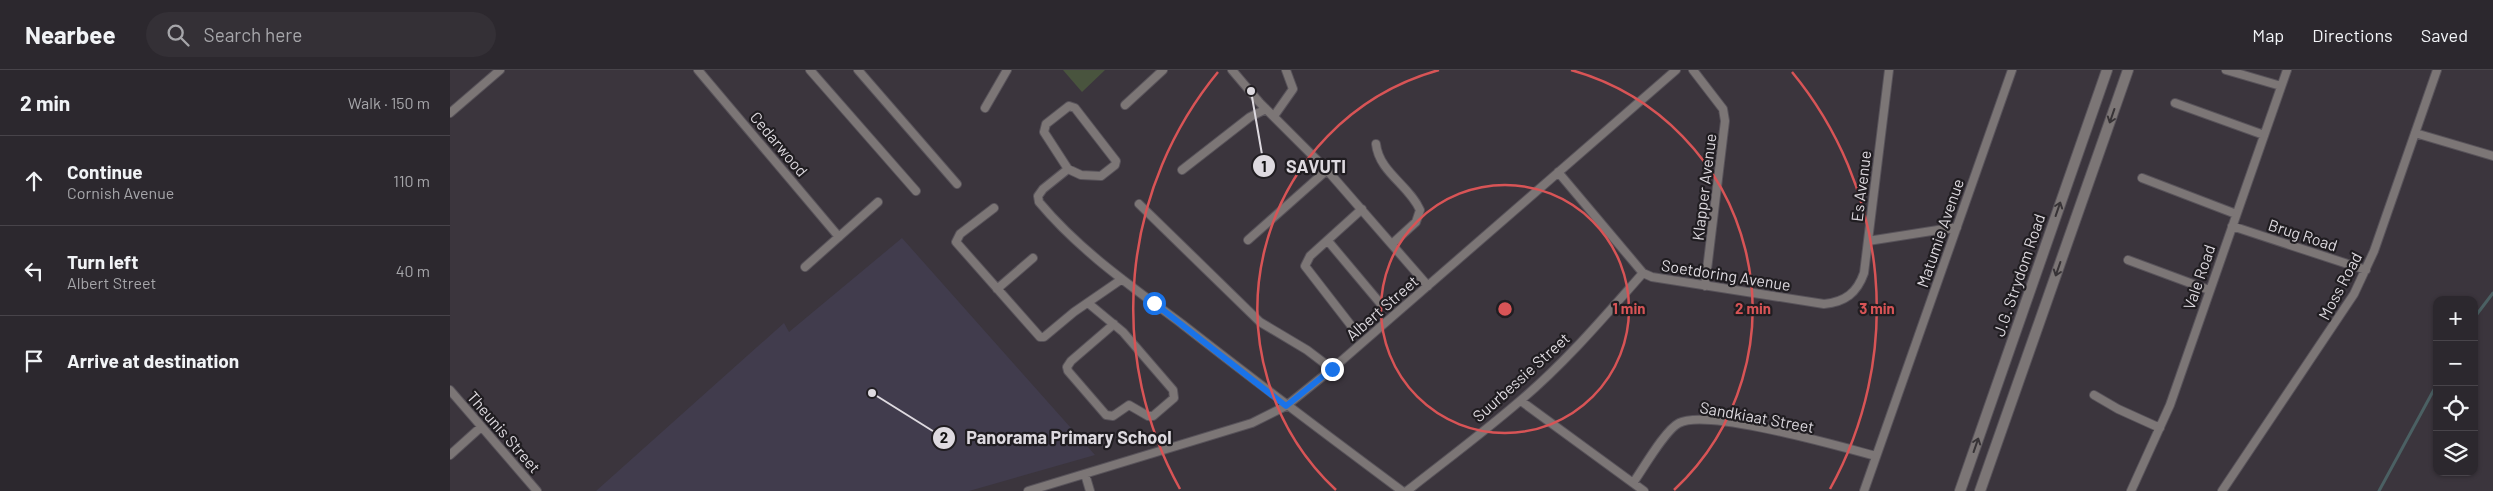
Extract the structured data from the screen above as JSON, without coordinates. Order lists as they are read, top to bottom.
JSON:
{
  "streets": {
    "street": [
      "Cedarwood",
      "Es Avenue",
      "Klapper Avenue",
      "Matumie Avenue",
      "Brug Road",
      "Soetdoring Avenue",
      "J.G. Strydom Road",
      "Vale Road",
      "Moss Road",
      "Albert Street",
      "Suurbessie Street",
      "Sandkiaat Street",
      "Theunis Street"
    ]
  },
  "crossings": [
    ["Es Avenue", "Soetdoring Avenue"],
    ["Klapper Avenue", "Soetdoring Avenue"],
    ["Matumie Avenue", "Sandkiaat Street"],
    ["Brug Road", "Vale Road"],
    ["Brug Road", "Moss Road"],
    ["Soetdoring Avenue", "Albert Street"],
    ["Soetdoring Avenue", "Suurbessie Street"]
  ],
  "places": ["SAVUTI", "Panorama Primary School"],
  "page": {
    "header": "Nearbee",
    "search": "Search here",
    "nav": ["Map", "Directions", "Saved"],
    "heading": ["2 min", "Walk · 150 m"],
    "list": [
      ["Continue", "Cornish Avenue", "110 m"],
      ["Turn left", "Albert Street", "40 m"],
      "Arrive at destination"
    ],
    "map_buttons": ["+", "−"]
  },
  "rings": ["1 min", "2 min", "3 min"]
}
